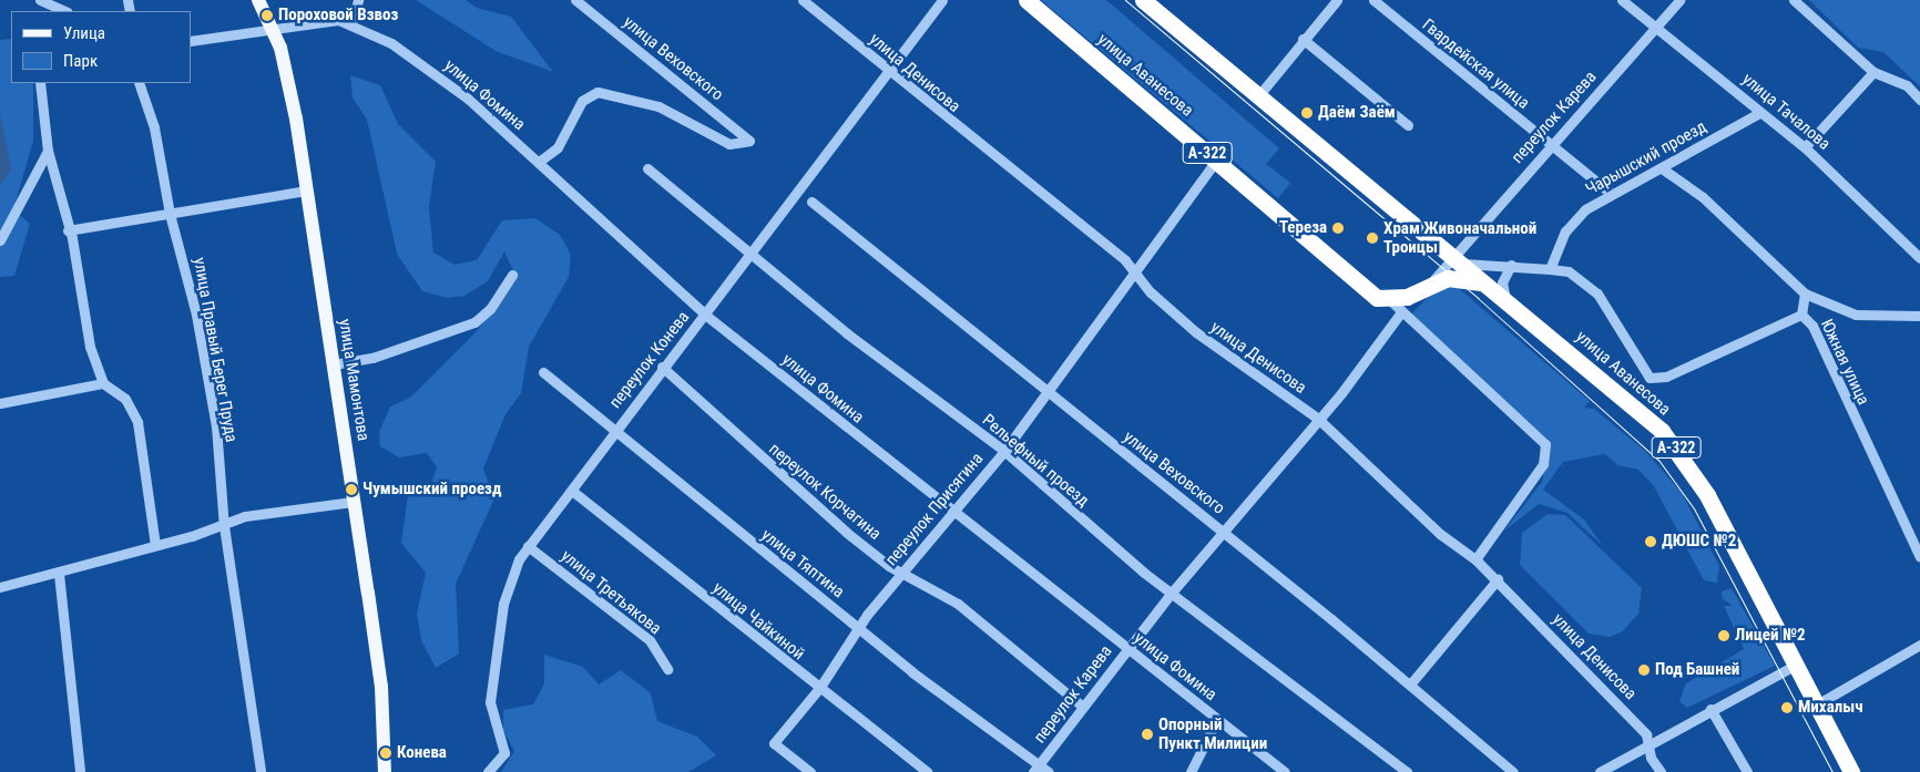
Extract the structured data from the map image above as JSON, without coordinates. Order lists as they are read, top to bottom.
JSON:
{
  "streets": {
    "highway": ["улица Аванесова", "А-322"],
    "main road": ["улица Мамонтова"],
    "street": [
      "улица Веховского",
      "Гвардейская улица",
      "улица Денисова",
      "улица Фомина",
      "улица Тачалова",
      "переулок Карева",
      "Чарышский проезд",
      "улица Правый Берег Пруда",
      "переулок Конева",
      "Южная улица",
      "Рельефный проезд",
      "переулок Корчагина",
      "переулок Присягина",
      "улица Тяптина",
      "улица Третьякова",
      "улица Чайкиной"
    ]
  },
  "crossings": [
    ["улица Веховского", "улица Фомина"],
    ["улица Веховского", "переулок Карева"],
    ["улица Веховского", "переулок Присягина"],
    ["Гвардейская улица", "переулок Карева"],
    ["Гвардейская улица", "Чарышский проезд"],
    ["улица Денисова", "переулок Карева"],
    ["улица Денисова", "переулок Конева"],
    ["улица Денисова", "переулок Присягина"],
    ["улица Аванесова", "переулок Карева"],
    ["улица Аванесова", "переулок Присягина"],
    ["улица Фомина", "переулок Карева"],
    ["улица Фомина", "переулок Конева"],
    ["улица Фомина", "переулок Присягина"],
    ["улица Тачалова", "переулок Карева"],
    ["улица Тачалова", "Чарышский проезд"],
    ["переулок Карева", "Рельефный проезд"],
    ["переулок Карева", "переулок Корчагина"],
    ["переулок Карева", "улица Тяптина"],
    ["переулок Конева", "Рельефный проезд"],
    ["переулок Конева", "переулок Корчагина"],
    ["переулок Конева", "улица Тяптина"],
    ["переулок Конева", "улица Третьякова"],
    ["переулок Конева", "улица Чайкиной"],
    ["Рельефный проезд", "переулок Присягина"],
    ["переулок Корчагина", "переулок Присягина"],
    ["переулок Присягина", "улица Тяптина"],
    ["переулок Присягина", "улица Чайкиной"]
  ],
  "places": [
    "Пороховой Взвоз",
    "Даём Заём",
    "Тереза",
    "Храм Живоначальной Троицы",
    "Чумышский проезд",
    "ДЮШС №2",
    "Лицей №2",
    "Под Башней",
    "Михалыч",
    "Опорный Пункт Милиции",
    "Конева"
  ],
  "legend": ["Улица", "Парк"]
}
